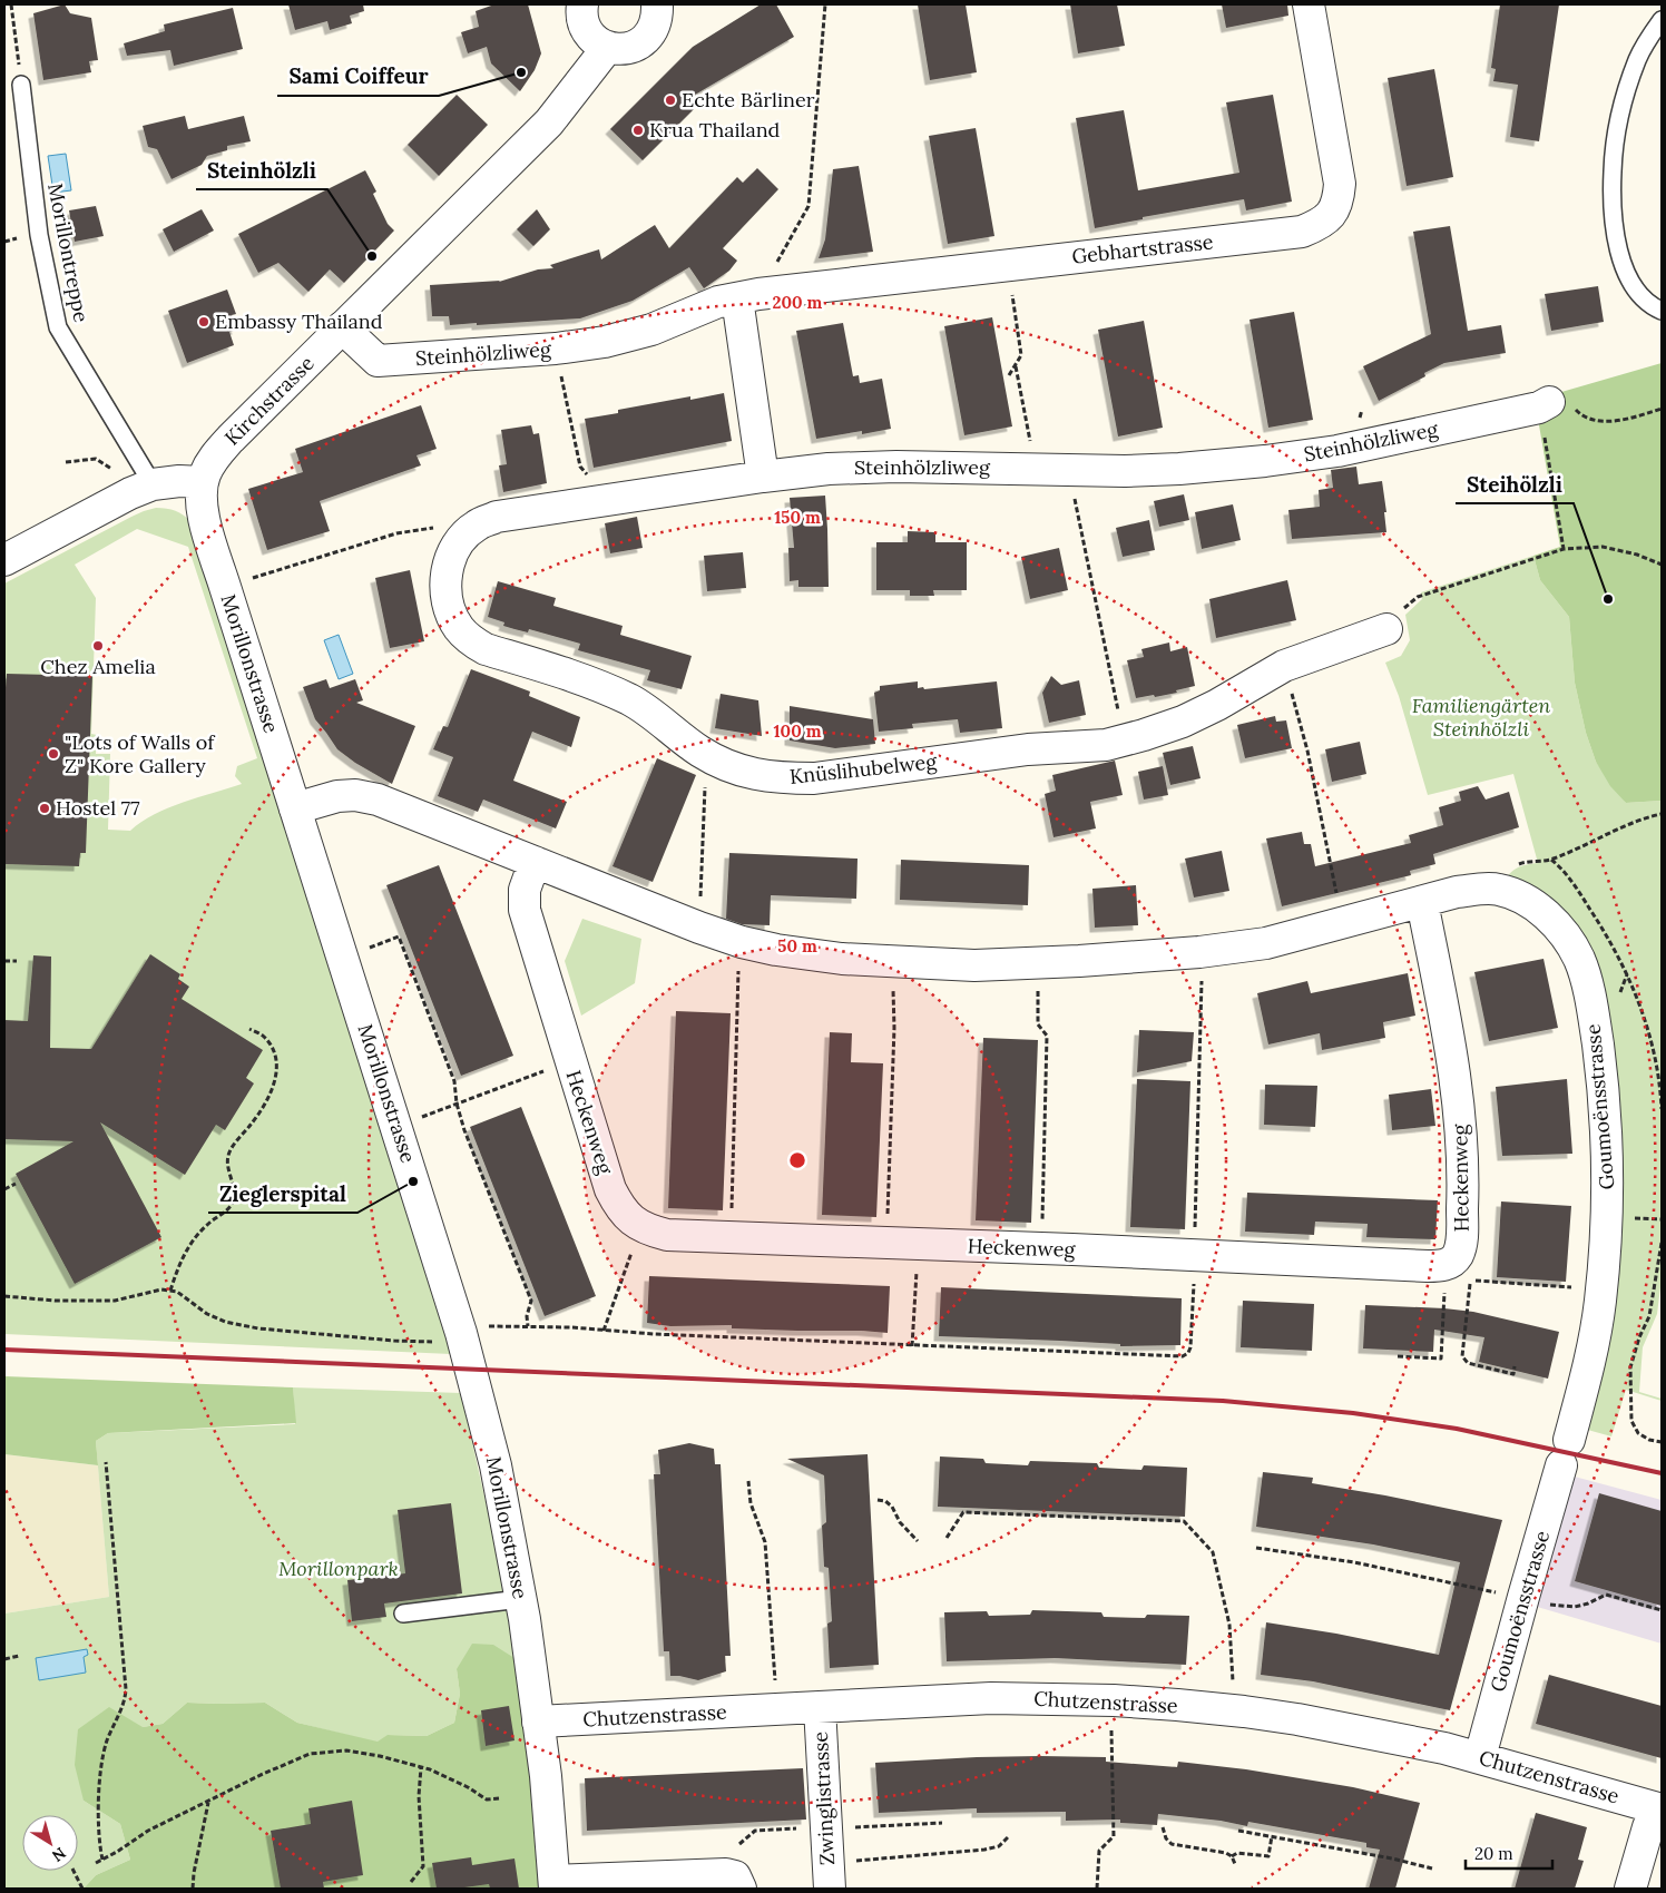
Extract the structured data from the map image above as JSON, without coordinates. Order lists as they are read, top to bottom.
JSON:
{
  "streets": {
    "street": [
      "Gebhartstrasse",
      "Steinhölzliweg",
      "Kirchstrasse",
      "Morillonstrasse",
      "Knüslihubelweg",
      "Goumoënsstrasse",
      "Heckenweg",
      "Chutzenstrasse",
      "Zwinglistrasse"
    ],
    "lane": ["Morillontreppe"]
  },
  "crossings": [
    ["Gebhartstrasse", "Steinhölzliweg"],
    ["Steinhölzliweg", "Kirchstrasse"],
    ["Steinhölzliweg", "Knüslihubelweg"],
    ["Kirchstrasse", "Morillonstrasse"],
    ["Morillonstrasse", "Chutzenstrasse"],
    ["Goumoënsstrasse", "Heckenweg"],
    ["Goumoënsstrasse", "Chutzenstrasse"],
    ["Chutzenstrasse", "Zwinglistrasse"]
  ],
  "parks": ["Familiengärten Steinhölzli", "Morillonpark"],
  "places": [
    "Sami Coiffeur",
    "Echte Bärliner",
    "Krua Thailand",
    "Steinhölzli",
    "Embassy Thailand",
    "Steihölzli",
    "Chez Amelia",
    "\"Lots of Walls of Z\" Kore Gallery",
    "Hostel 77",
    "Zieglerspital"
  ],
  "scale_bar": "20 m",
  "north": "bottom right",
  "rings": [
    "200 m",
    "150 m",
    "100 m",
    "50 m"
  ]
}
